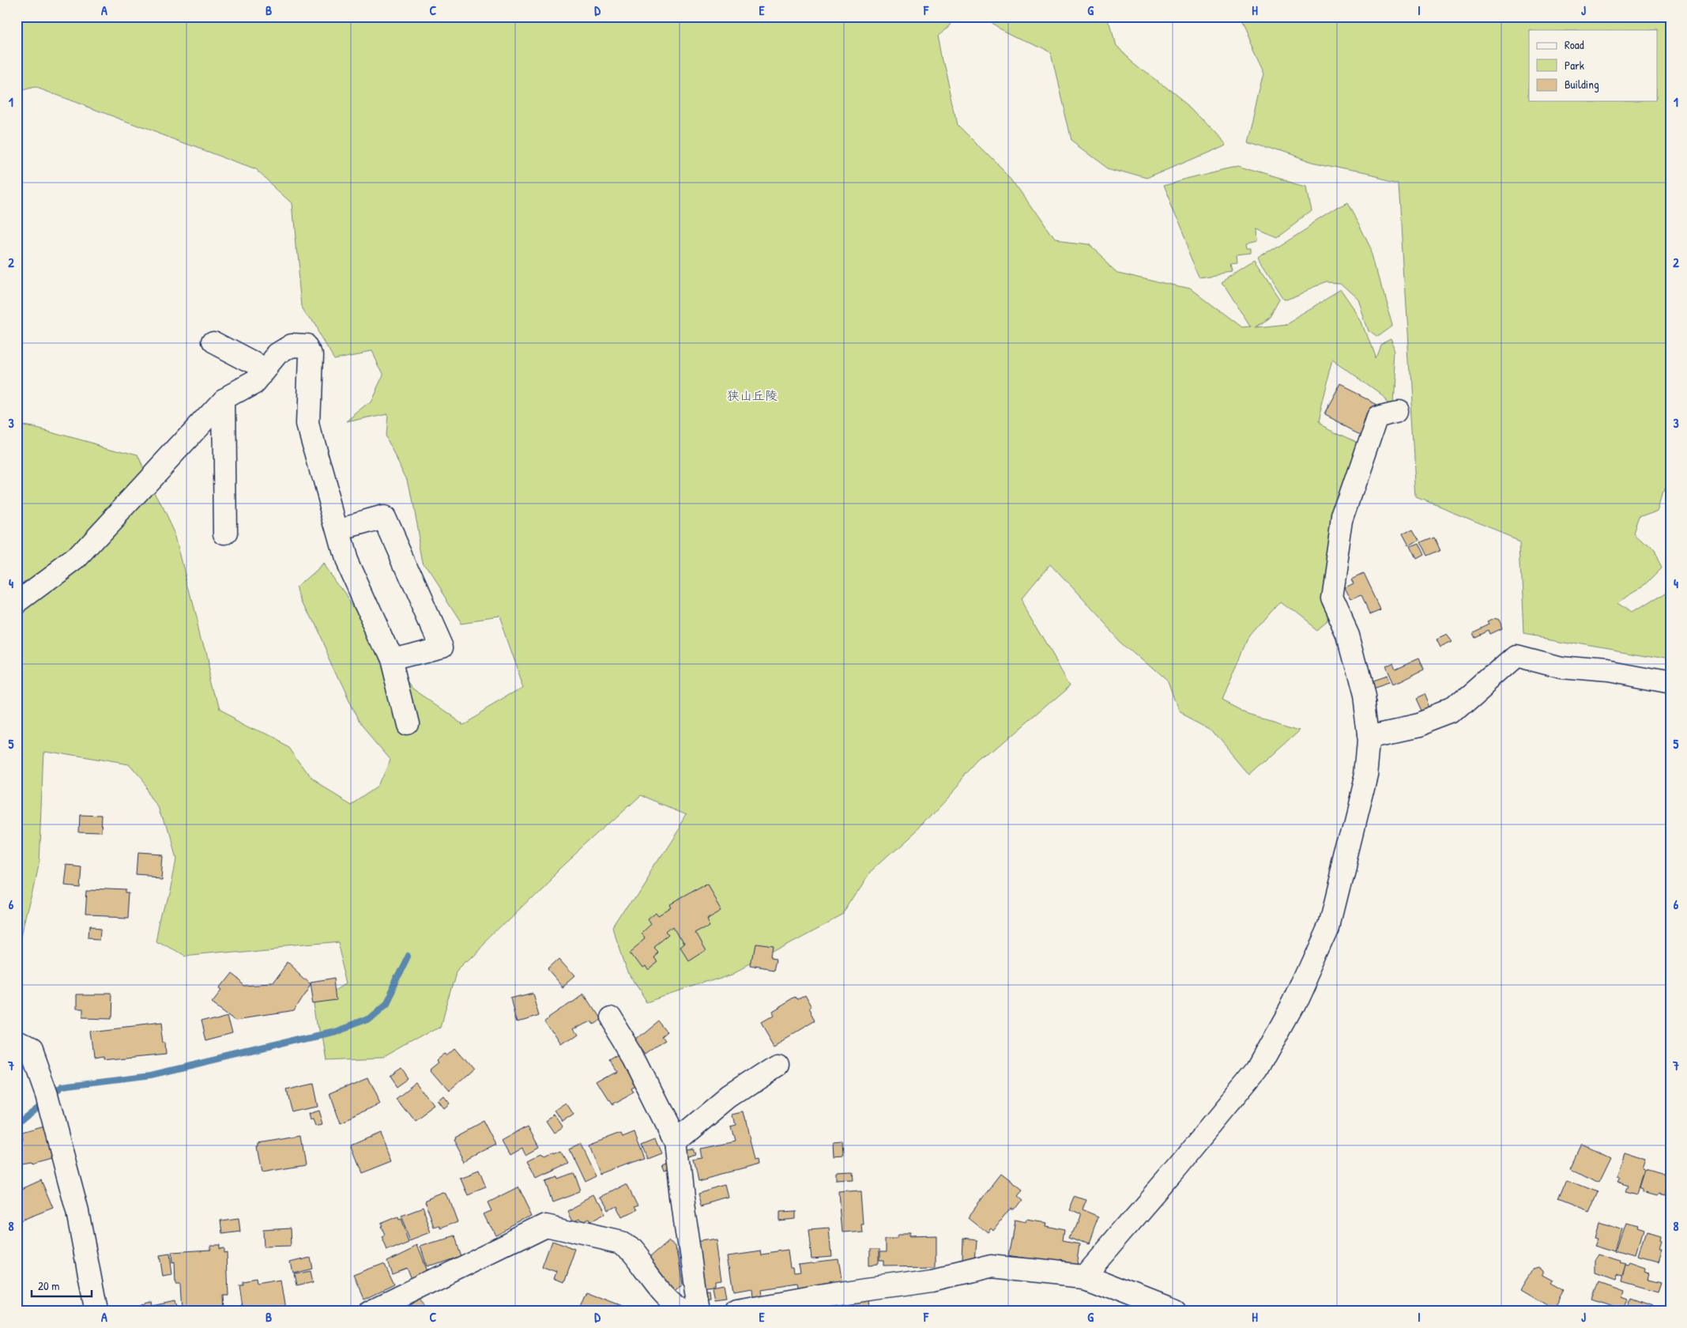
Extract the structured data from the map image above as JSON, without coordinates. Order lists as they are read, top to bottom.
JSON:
{
  "parks": ["狭山丘陵"],
  "legend": ["Road", "Park", "Building"],
  "scale_bar": "20 m",
  "grid": {
    "columns": [
      "A",
      "B",
      "C",
      "D",
      "E",
      "F",
      "G",
      "H",
      "I",
      "J"
    ],
    "rows": [
      "1",
      "2",
      "3",
      "4",
      "5",
      "6",
      "7",
      "8"
    ]
  }
}
